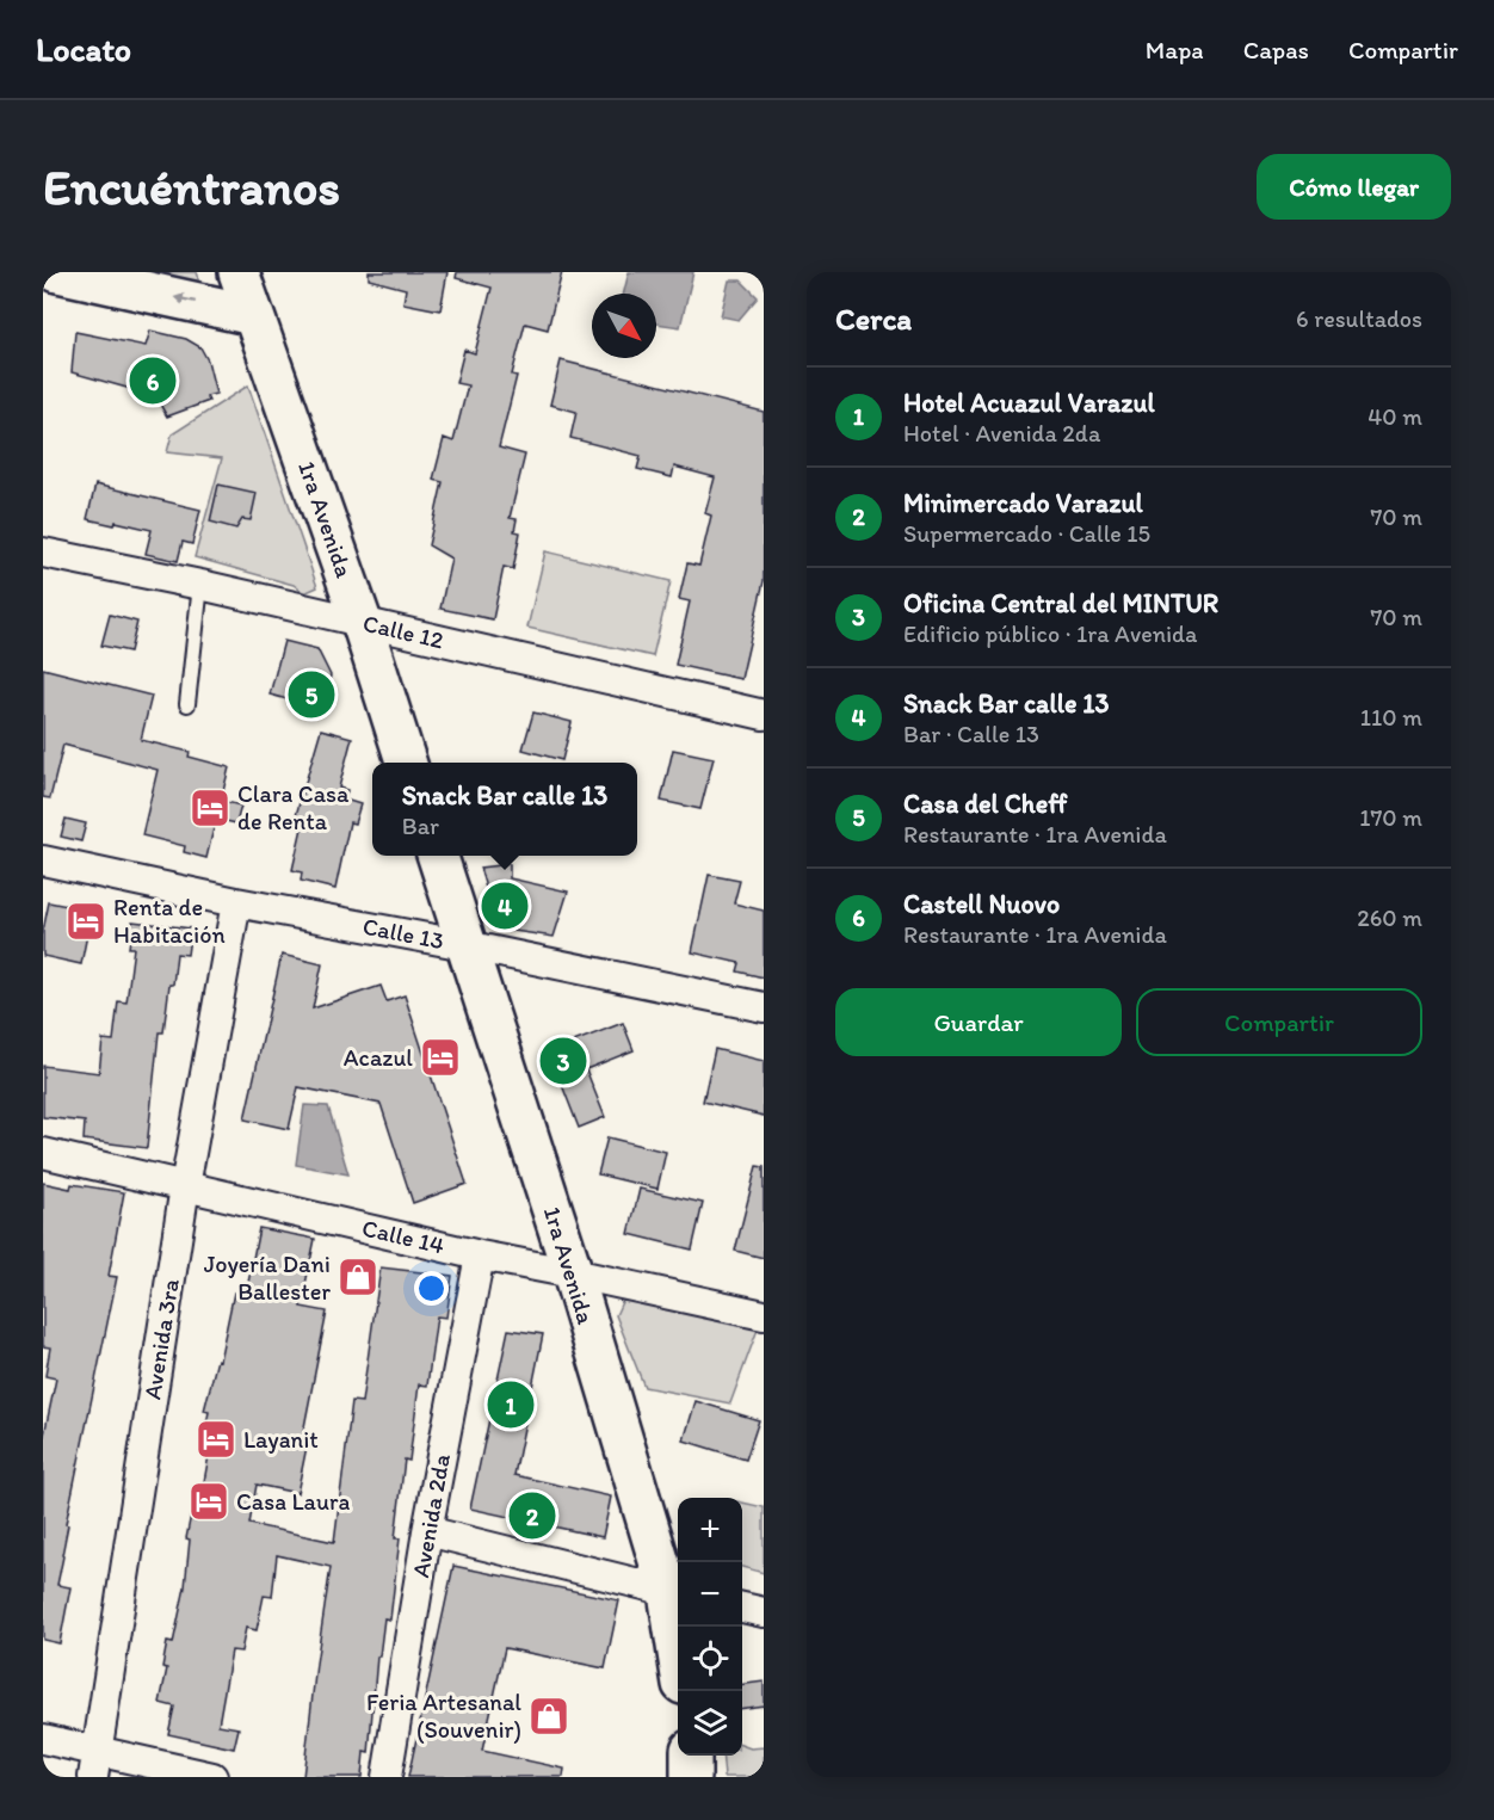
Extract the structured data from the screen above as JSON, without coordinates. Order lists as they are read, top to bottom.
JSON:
{
  "streets": {
    "main road": ["1ra Avenida"],
    "street": [
      "Calle 12",
      "Calle 13",
      "Calle 14",
      "Avenida 3ra",
      "Avenida 2da"
    ]
  },
  "crossings": [
    ["1ra Avenida", "Calle 12"],
    ["1ra Avenida", "Calle 13"],
    ["1ra Avenida", "Calle 14"],
    ["Calle 13", "Avenida 3ra"],
    ["Calle 14", "Avenida 3ra"],
    ["Calle 14", "Avenida 2da"]
  ],
  "places": {
    "hotel": [
      "Clara Casa de Renta",
      "Renta de Habitación",
      "Acazul",
      "Layanit",
      "Casa Laura"
    ],
    "shop": ["Joyería Dani Ballester", "Feria Artesanal (Souvenir)"]
  },
  "north": "bottom right",
  "page": {
    "header": "Locato",
    "nav": ["Mapa", "Capas", "Compartir"],
    "buttons": [
      "Cómo llegar",
      ["Guardar", "Compartir"]
    ],
    "title": "Encuéntranos",
    "heading": ["Cerca", "6 resultados"],
    "pins": [
      "6",
      "5",
      "4",
      "3",
      "1",
      "2"
    ],
    "list": [
      {
        "mark": "1",
        "name": "Hotel Acuazul Varazul",
        "note": "Hotel · Avenida 2da",
        "value": "40 m"
      },
      {
        "mark": "2",
        "name": "Minimercado Varazul",
        "note": "Supermercado · Calle 15",
        "value": "70 m"
      },
      {
        "mark": "3",
        "name": "Oficina Central del MINTUR",
        "note": "Edificio público · 1ra Avenida",
        "value": "70 m"
      },
      {
        "mark": "4",
        "name": "Snack Bar calle 13",
        "note": "Bar · Calle 13",
        "value": "110 m"
      },
      {
        "mark": "5",
        "name": "Casa del Cheff",
        "note": "Restaurante · 1ra Avenida",
        "value": "170 m"
      },
      {
        "mark": "6",
        "name": "Castell Nuovo",
        "note": "Restaurante · 1ra Avenida",
        "value": "260 m"
      }
    ],
    "popup": ["Snack Bar calle 13", "Bar"],
    "map_buttons": ["+", "−"]
  }
}
